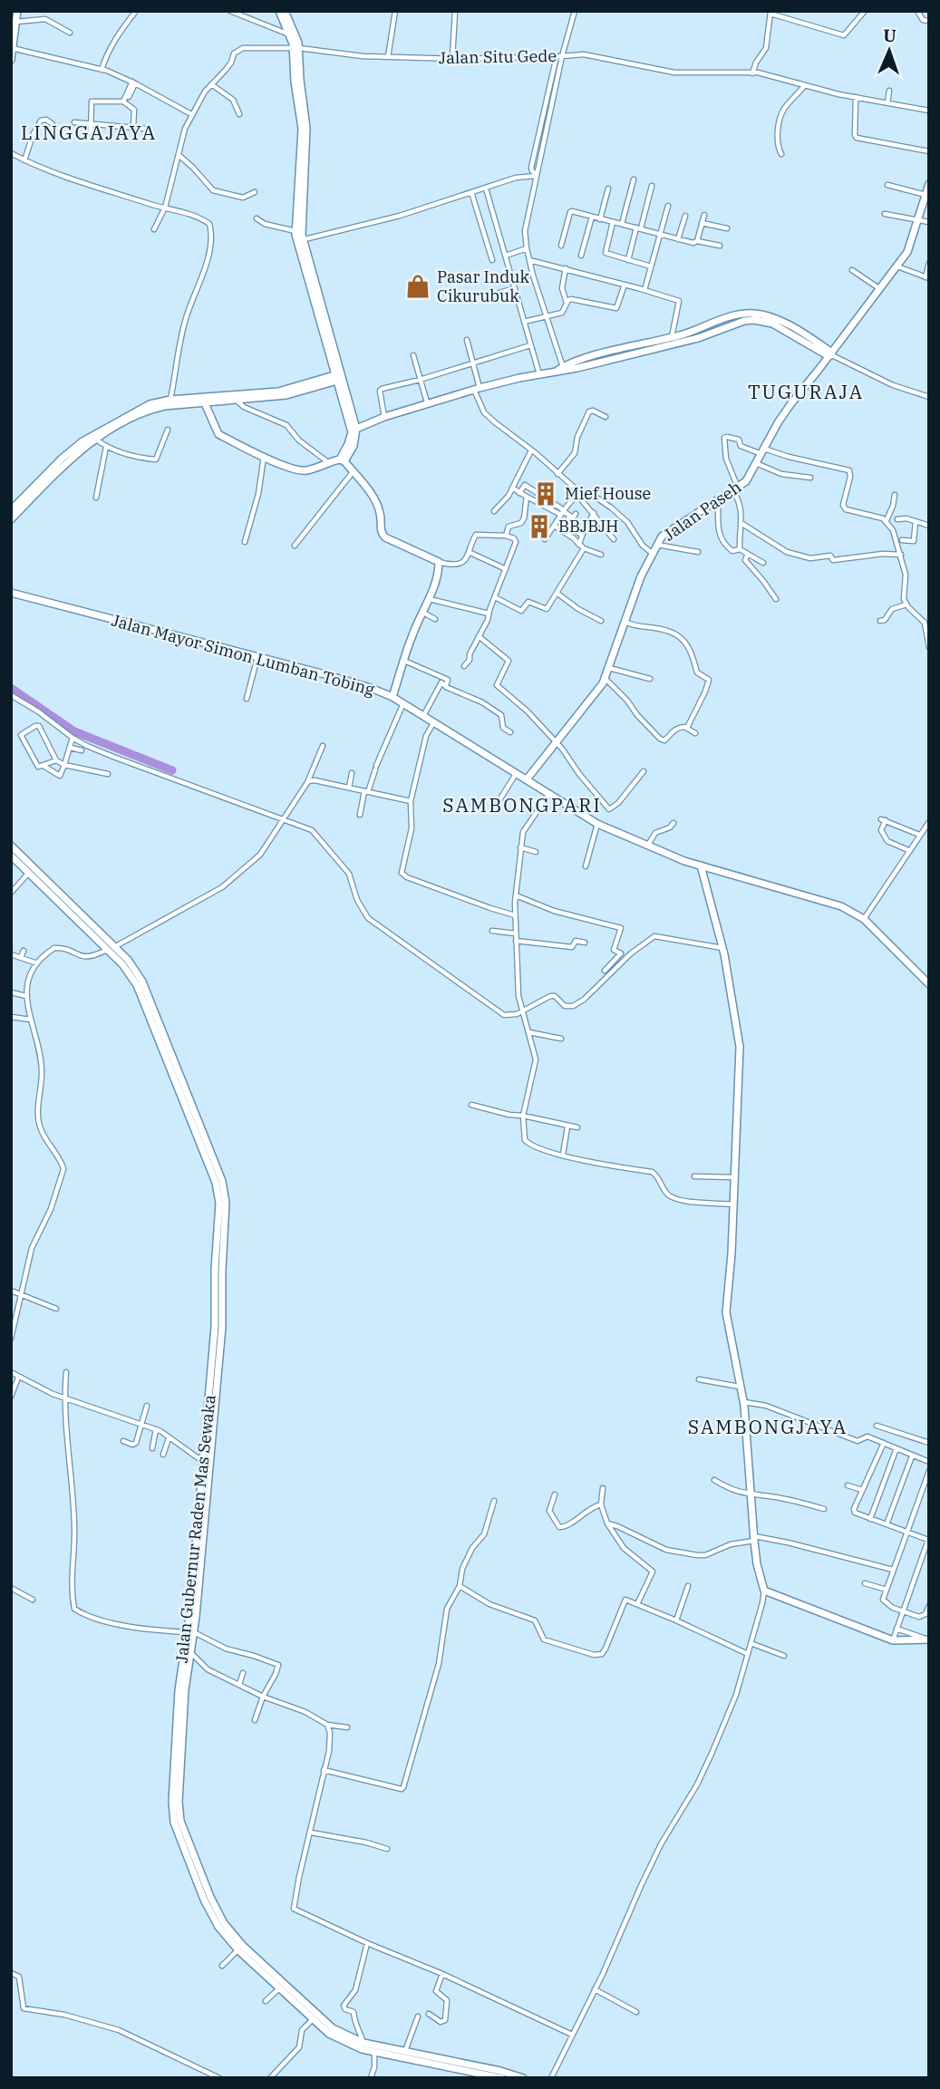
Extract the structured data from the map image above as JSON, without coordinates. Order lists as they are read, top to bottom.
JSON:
{
  "streets": {
    "street": [
      "Jalan Situ Gede",
      "Jalan Paseh",
      "Jalan Mayor Simon Lumban Tobing",
      "Jalan Gubernur Raden Mas Sewaka"
    ]
  },
  "crossings": [
    ["Jalan Paseh", "Jalan Mayor Simon Lumban Tobing"]
  ],
  "districts": [
    "LINGGAJAYA",
    "TUGURAJA",
    "SAMBONGPARI",
    "SAMBONGJAYA"
  ],
  "places": {
    "shop": ["Pasar Induk Cikurubuk"],
    "building": ["Mief House", "BBJBJH"]
  },
  "north": "top"
}
